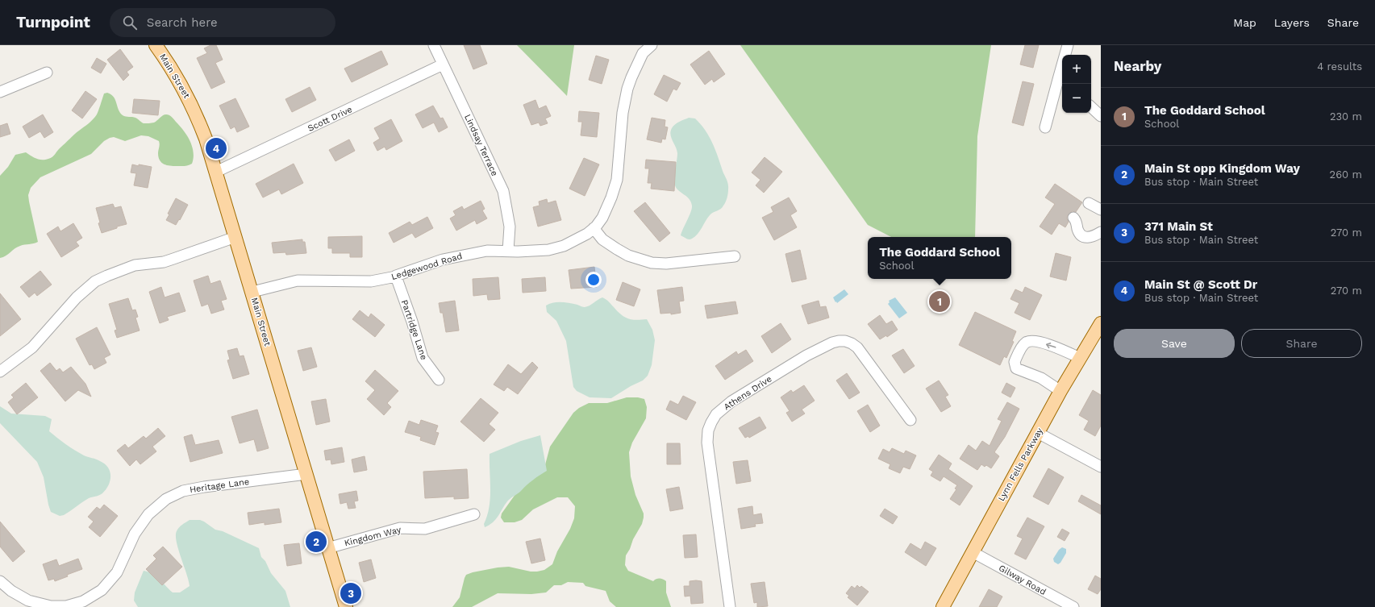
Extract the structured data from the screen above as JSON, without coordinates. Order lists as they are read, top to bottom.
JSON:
{
  "streets": {
    "main road": ["Main Street", "Lynn Fells Parkway"],
    "street": [
      "Scott Drive",
      "Lindsay Terrace",
      "Ledgewood Road",
      "Partridge Lane",
      "Athens Drive",
      "Heritage Lane",
      "Kingdom Way",
      "Gilway Road"
    ]
  },
  "crossings": [
    ["Main Street", "Scott Drive"],
    ["Main Street", "Ledgewood Road"],
    ["Main Street", "Heritage Lane"],
    ["Main Street", "Kingdom Way"],
    ["Scott Drive", "Lindsay Terrace"],
    ["Lindsay Terrace", "Ledgewood Road"],
    ["Ledgewood Road", "Partridge Lane"],
    ["Lynn Fells Parkway", "Gilway Road"]
  ],
  "page": {
    "header": "Turnpoint",
    "search": "Search here",
    "nav": ["Map", "Layers", "Share"],
    "heading": ["Nearby", "4 results"],
    "map_buttons": ["+", "−"],
    "list": [
      {
        "mark": "1",
        "name": "The Goddard School",
        "note": "School",
        "value": "230 m"
      },
      {
        "mark": "2",
        "name": "Main St opp Kingdom Way",
        "note": "Bus stop · Main Street",
        "value": "260 m"
      },
      {
        "mark": "3",
        "name": "371 Main St",
        "note": "Bus stop · Main Street",
        "value": "270 m"
      },
      {
        "mark": "4",
        "name": "Main St @ Scott Dr",
        "note": "Bus stop · Main Street",
        "value": "270 m"
      }
    ],
    "pins": [
      "4",
      "1",
      "2",
      "3"
    ],
    "popup": ["The Goddard School", "School"],
    "buttons": ["Save", "Share"]
  }
}
